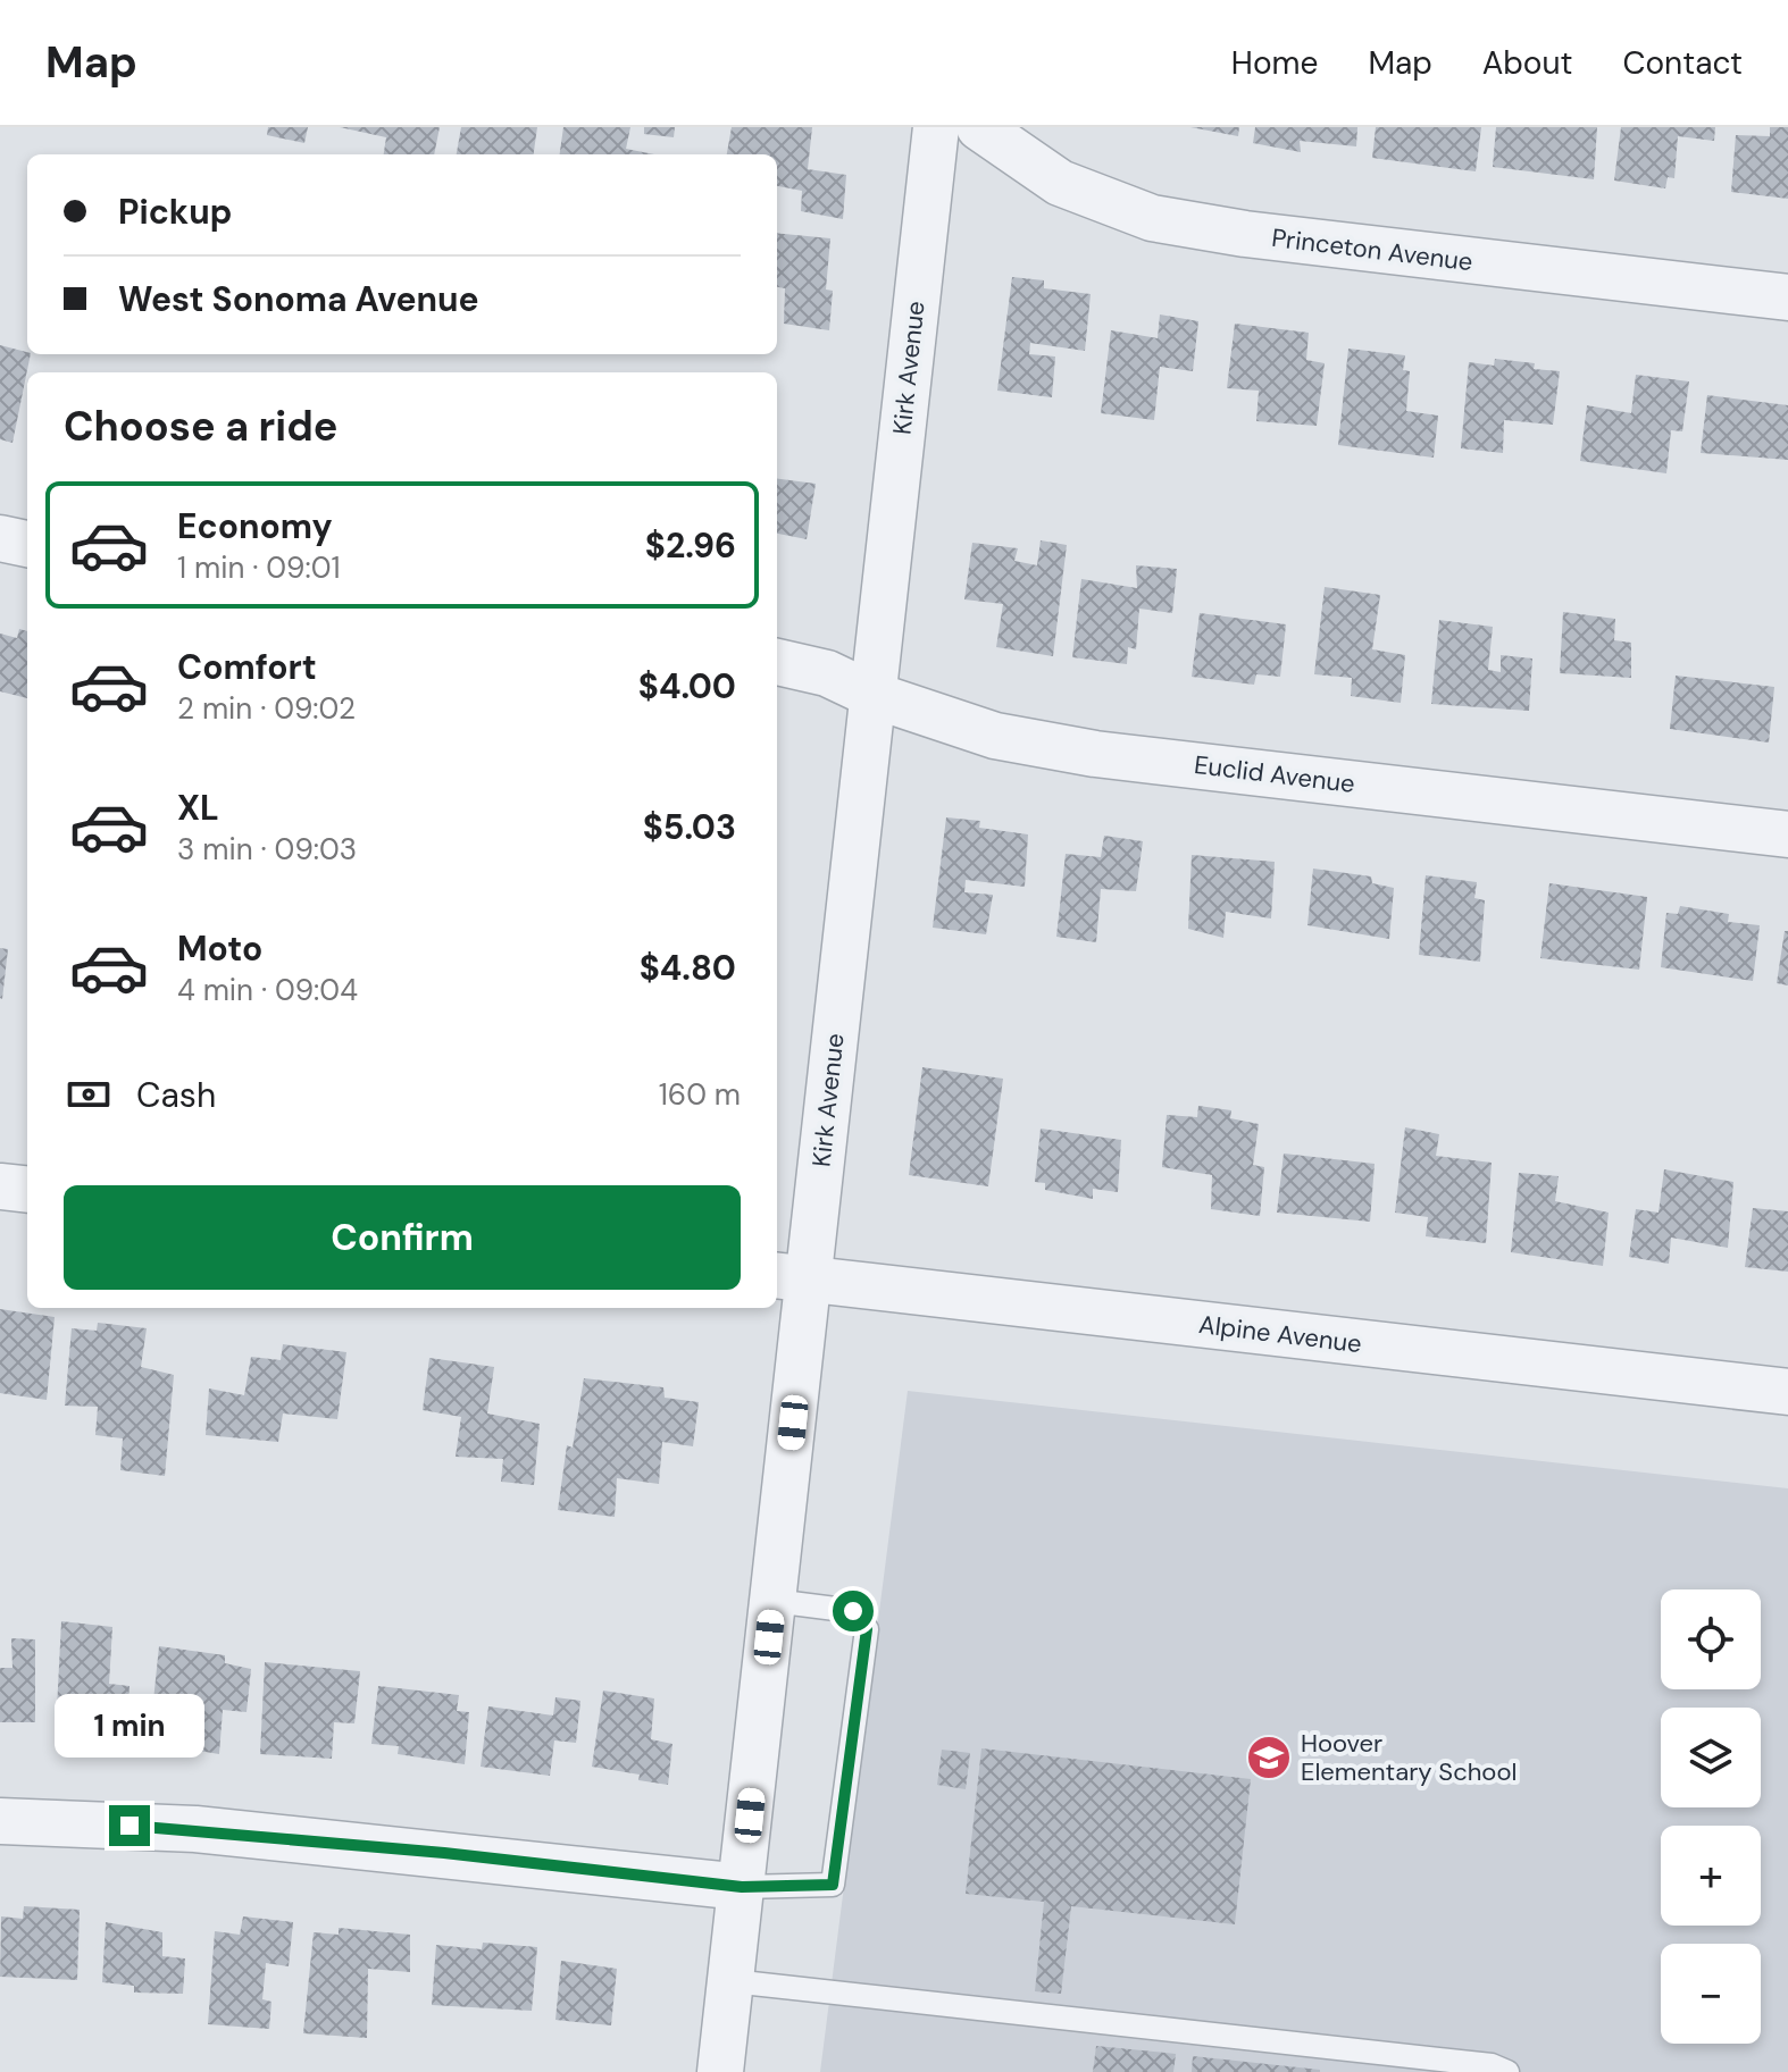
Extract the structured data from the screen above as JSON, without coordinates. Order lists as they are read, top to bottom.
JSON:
{
  "streets": {
    "street": [
      "Princeton Avenue",
      "Kirk Avenue",
      "Euclid Avenue",
      "Alpine Avenue"
    ]
  },
  "crossings": [
    ["Kirk Avenue", "Euclid Avenue"],
    ["Kirk Avenue", "Alpine Avenue"]
  ],
  "places": {
    "school or university": ["Hoover Elementary School"]
  },
  "page": {
    "header": "Map",
    "nav": [
      "Home",
      "Map",
      "About",
      "Contact"
    ],
    "banner": ["Pickup", "West Sonoma Avenue"],
    "heading": "Choose a ride",
    "list": [
      {
        "name": "Economy",
        "note": "1 min · 09:01",
        "value": "$2.96"
      },
      {
        "name": "Comfort",
        "note": "2 min · 09:02",
        "value": "$4.00"
      },
      {
        "name": "XL",
        "note": "3 min · 09:03",
        "value": "$5.03"
      },
      {
        "name": "Moto",
        "note": "4 min · 09:04",
        "value": "$4.80"
      }
    ],
    "pay": ["Cash", "160 m"],
    "buttons": "Confirm",
    "map_buttons": ["+", "−"],
    "bubble": "1 min"
  }
}
